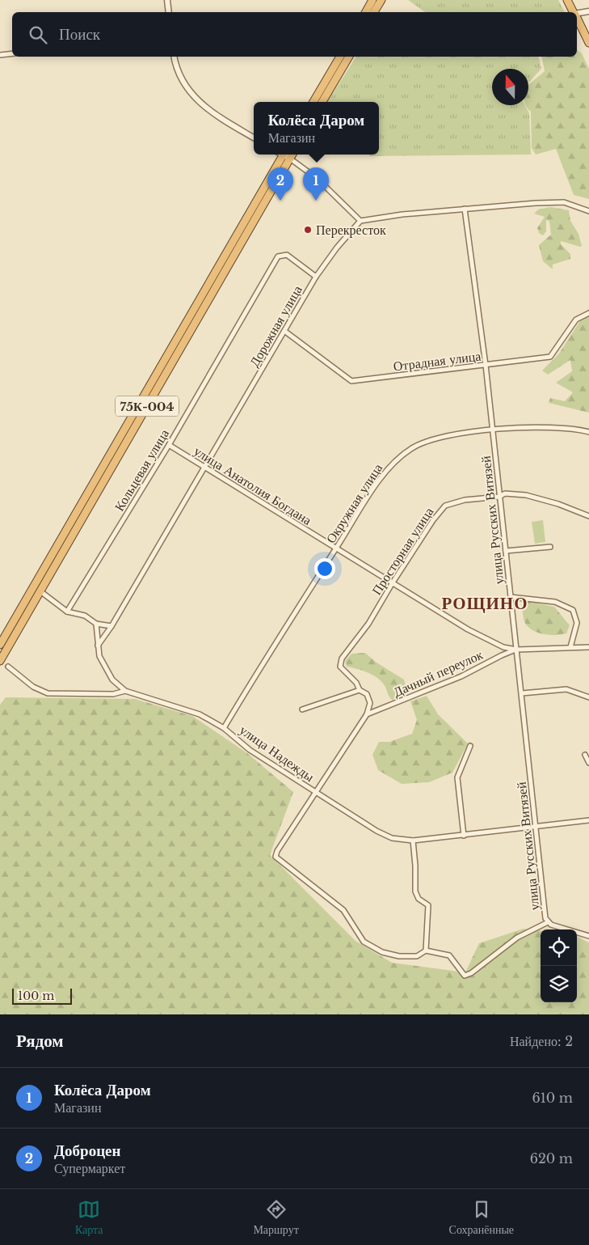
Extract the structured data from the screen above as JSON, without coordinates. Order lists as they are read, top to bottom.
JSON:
{
  "streets": {
    "highway": ["75К-004"],
    "street": [
      "Дорожная улица",
      "Отрадная улица",
      "Кольцевая улица",
      "улица Анатолия Богдана",
      "Окружная улица",
      "улица Русских Витязей",
      "Просторная улица",
      "Дачный переулок",
      "улица Надежды"
    ]
  },
  "crossings": [
    ["Дорожная улица", "Отрадная улица"],
    ["Дорожная улица", "Кольцевая улица"],
    ["Дорожная улица", "улица Анатолия Богдана"],
    ["Дорожная улица", "улица Надежды"],
    ["Отрадная улица", "улица Русских Витязей"],
    ["Кольцевая улица", "улица Анатолия Богдана"],
    ["улица Анатолия Богдана", "Окружная улица"],
    ["улица Анатолия Богдана", "улица Русских Витязей"],
    ["улица Анатолия Богдана", "Просторная улица"],
    ["улица Анатолия Богдана", "Дачный переулок"],
    ["Окружная улица", "улица Русских Витязей"],
    ["Окружная улица", "улица Надежды"],
    ["улица Русских Витязей", "Просторная улица"],
    ["улица Русских Витязей", "Дачный переулок"],
    ["улица Русских Витязей", "улица Надежды"],
    ["Просторная улица", "Дачный переулок"]
  ],
  "districts": ["РОЩИНО"],
  "places": ["Перекресток"],
  "scale_bar": "100 m",
  "north": "top",
  "page": {
    "search": "Поиск",
    "popup": ["Колёса Даром", "Магазин"],
    "pins": ["1", "2"],
    "scale": "100 m",
    "heading": ["Рядом", "Найдено: 2"],
    "list": [
      {
        "mark": "1",
        "name": "Колёса Даром",
        "note": "Магазин",
        "value": "610 m"
      },
      {
        "mark": "2",
        "name": "Доброцен",
        "note": "Супермаркет",
        "value": "620 m"
      }
    ],
    "nav": ["Карта", "Маршрут", "Сохранённые"]
  }
}
